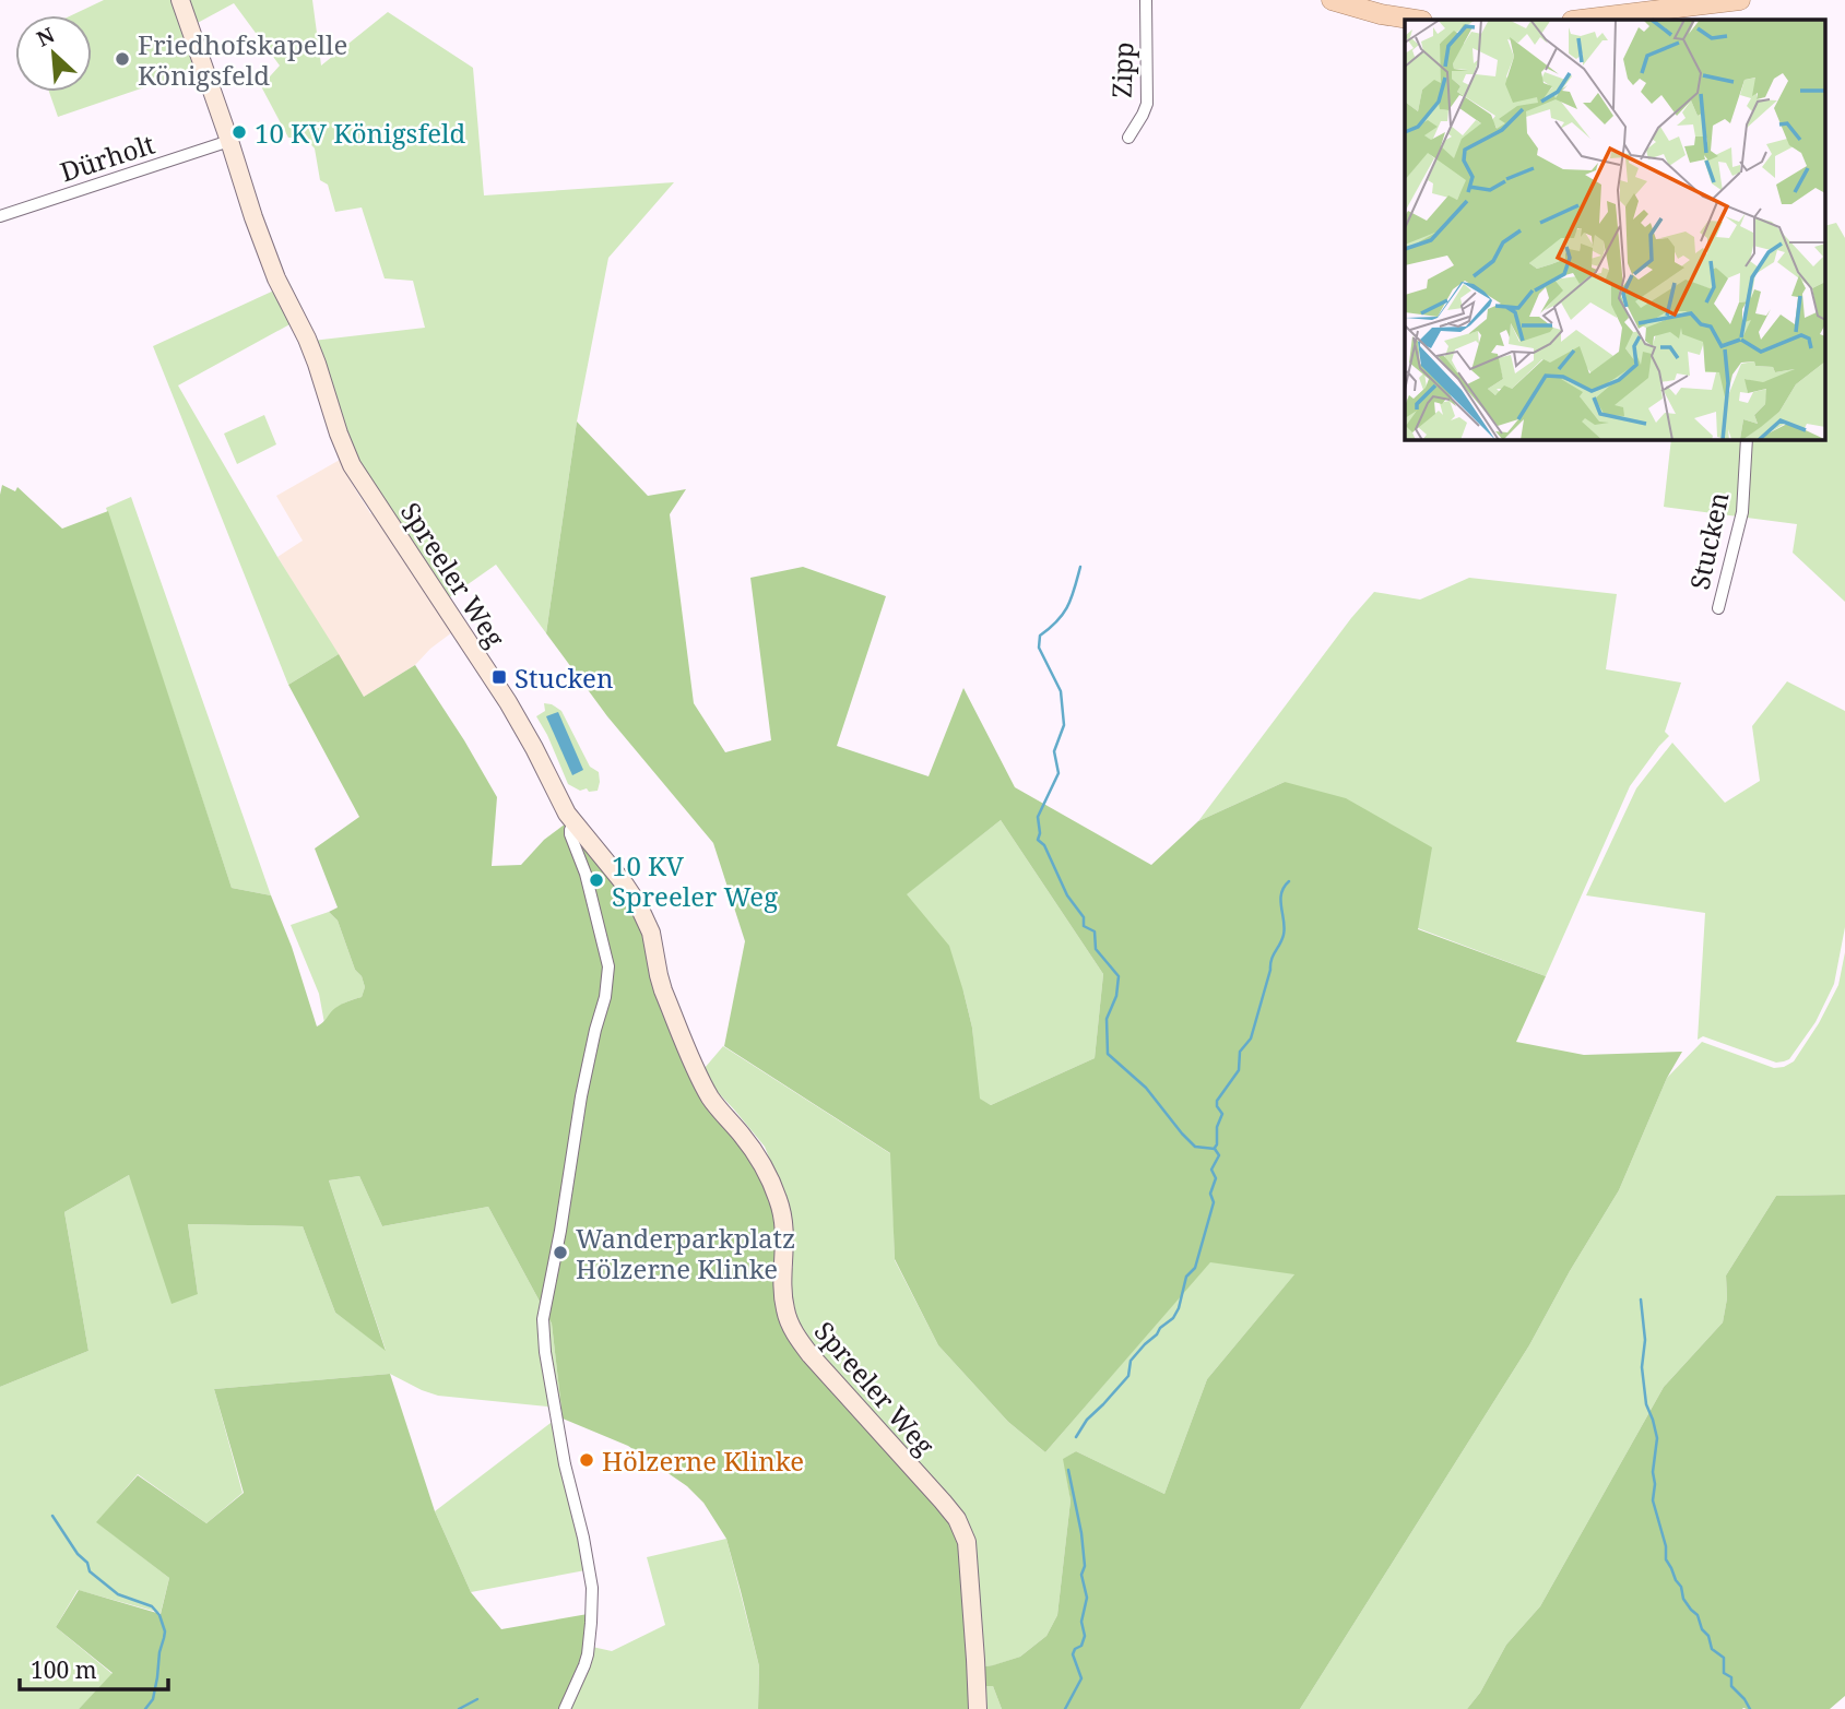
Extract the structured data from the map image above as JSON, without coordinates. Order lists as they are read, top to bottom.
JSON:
{
  "streets": {
    "street": [
      "Zipp",
      "Dürholt",
      "Stucken",
      "Spreeler Weg"
    ]
  },
  "crossings": [
    ["Dürholt", "Spreeler Weg"]
  ],
  "places": {
    "other": [
      "Friedhofskapelle Königsfeld",
      "10 KV Königsfeld",
      "10 KV Spreeler Weg",
      "Wanderparkplatz Hölzerne Klinke",
      "Hölzerne Klinke"
    ],
    "transit": ["Stucken"]
  },
  "scale_bar": "100 m",
  "north": "top left"
}
